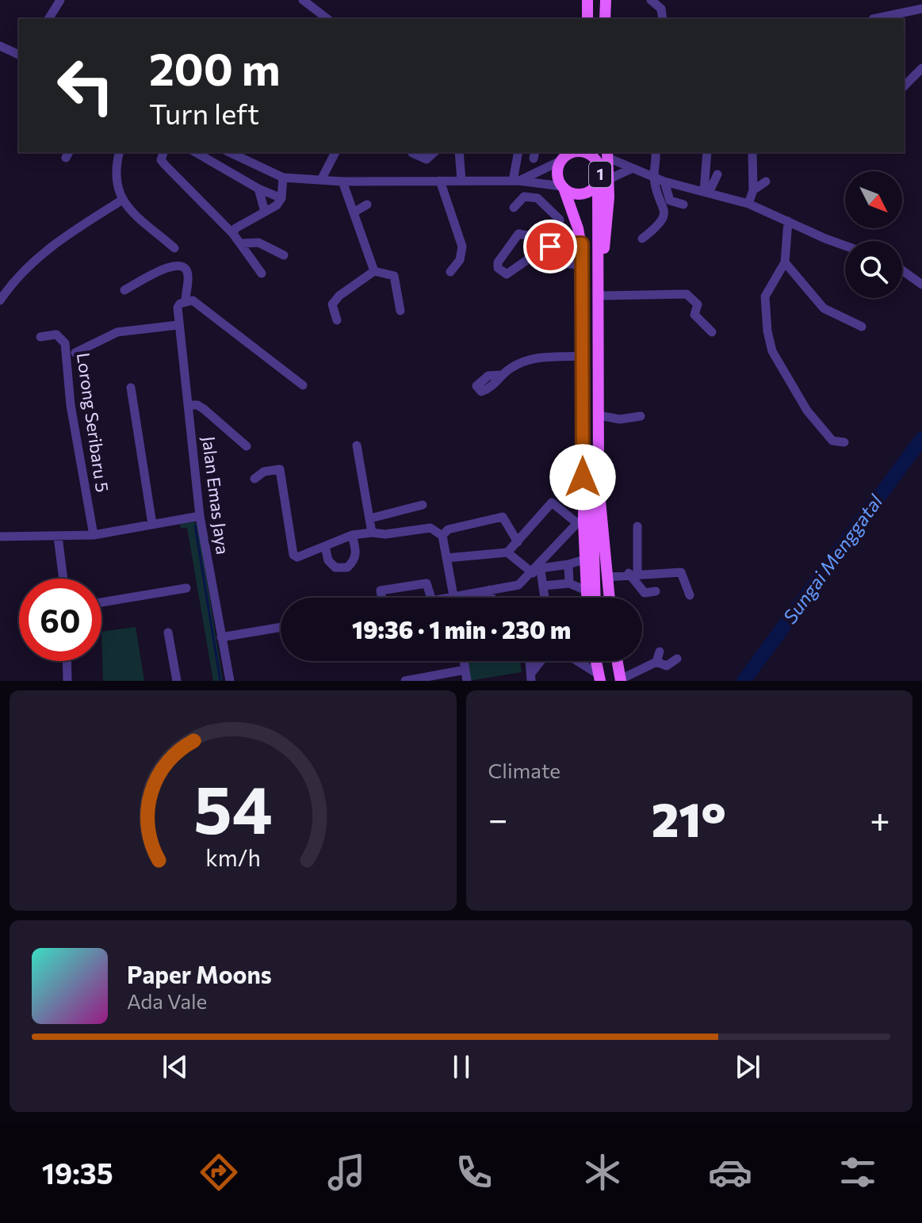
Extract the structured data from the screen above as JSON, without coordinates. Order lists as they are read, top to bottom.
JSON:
{
  "streets": {
    "main road": ["1"],
    "street": ["Lorong Seribaru 5", "Jalan Emas Jaya"]
  },
  "water": ["Sungai Menggatal"],
  "north": "bottom right",
  "page": {
    "turn": ["200 m", "Turn left"],
    "limit": "60",
    "trip": "19:36 · 1 min · 230 m",
    "tile": "Climate",
    "heat": ["−", "21°", "+"],
    "song": ["Paper Moons", "Ada Vale"],
    "tabs": "19:35",
    "gauge": ["54", "km/h"]
  }
}
